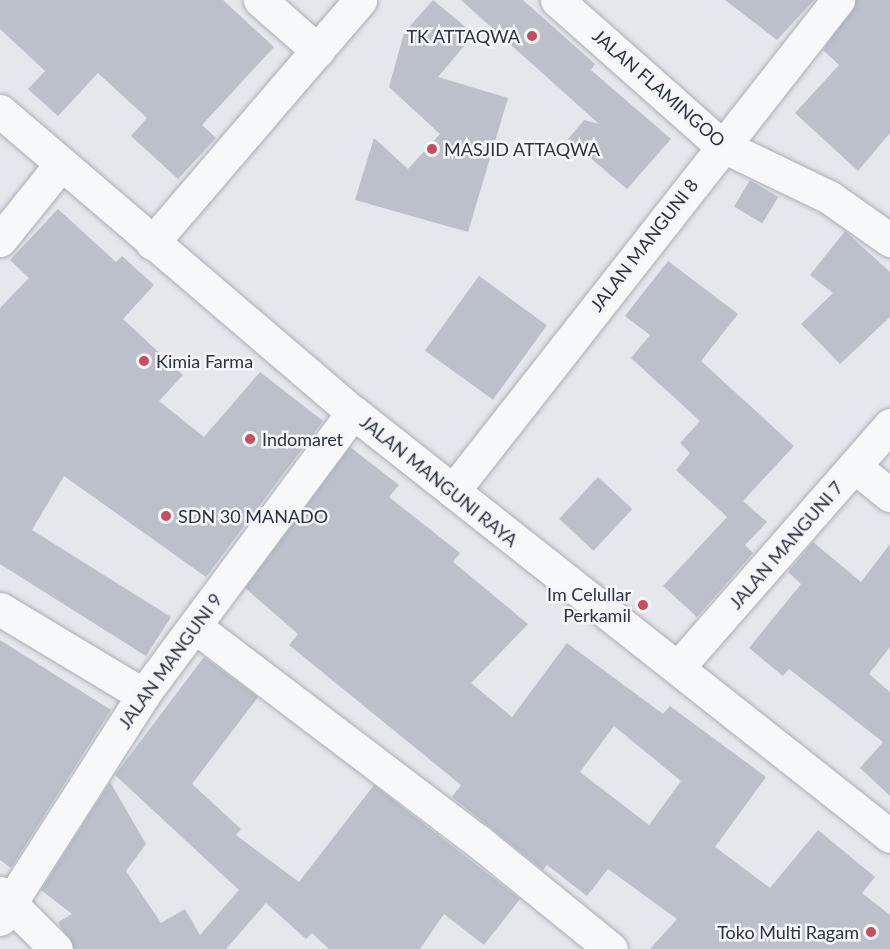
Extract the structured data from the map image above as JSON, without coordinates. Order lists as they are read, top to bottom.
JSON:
{
  "streets": {
    "street": [
      "JALAN FLAMINGOO",
      "JALAN MANGUNI 8",
      "JALAN MANGUNI RAYA",
      "JALAN MANGUNI 7",
      "JALAN MANGUNI 9"
    ]
  },
  "crossings": [
    ["JALAN FLAMINGOO", "JALAN MANGUNI 8"],
    ["JALAN MANGUNI 8", "JALAN MANGUNI RAYA"],
    ["JALAN MANGUNI RAYA", "JALAN MANGUNI 7"],
    ["JALAN MANGUNI RAYA", "JALAN MANGUNI 9"]
  ],
  "places": [
    "TK ATTAQWA",
    "MASJID ATTAQWA",
    "Kimia Farma",
    "Indomaret",
    "SDN 30 MANADO",
    "Im Celullar Perkamil",
    "Toko Multi Ragam"
  ]
}
